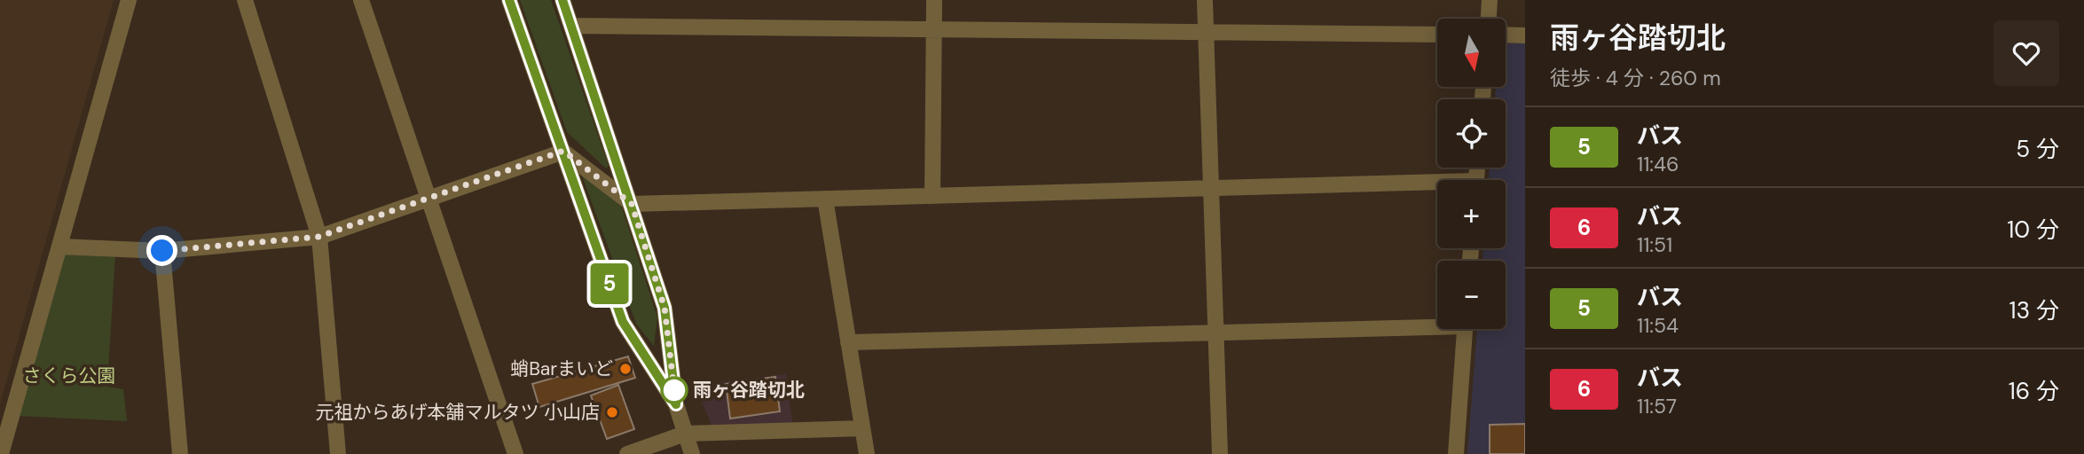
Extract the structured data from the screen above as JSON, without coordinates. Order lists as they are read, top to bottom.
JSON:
{
  "parks": ["さくら公園"],
  "places": ["蛸Barまいど", "雨ヶ谷踏切北", "元祖からあげ本舗マルタツ 小山店"],
  "lines": ["bus line 5"],
  "north": "bottom",
  "page": {
    "on_map": "5",
    "heading": ["雨ヶ谷踏切北", "徒歩 · 4 分 · 260 m"],
    "map_buttons": ["+", "−"],
    "list": [
      {
        "mark": "5",
        "name": "バス",
        "note": "11:46",
        "value": "5 分"
      },
      {
        "mark": "6",
        "name": "バス",
        "note": "11:51",
        "value": "10 分"
      },
      {
        "mark": "5",
        "name": "バス",
        "note": "11:54",
        "value": "13 分"
      },
      {
        "mark": "6",
        "name": "バス",
        "note": "11:57",
        "value": "16 分"
      }
    ]
  }
}
